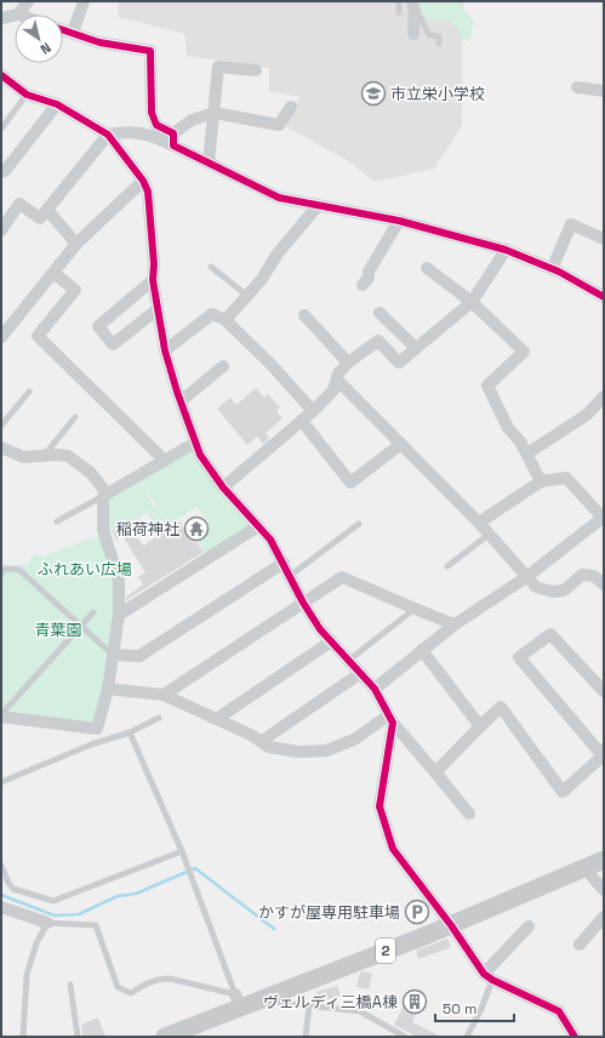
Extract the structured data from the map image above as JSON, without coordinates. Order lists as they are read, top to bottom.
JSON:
{
  "streets": {
    "main road": ["2"]
  },
  "parks": ["ふれあい広場", "青葉園"],
  "places": {
    "school or university": ["市立栄小学校"],
    "temple": ["稲荷神社"],
    "parking": ["かすが屋専用駐車場"],
    "building": ["ヴェルディ三橋A棟"]
  },
  "scale_bar": "50 m",
  "north": "bottom right"
}
